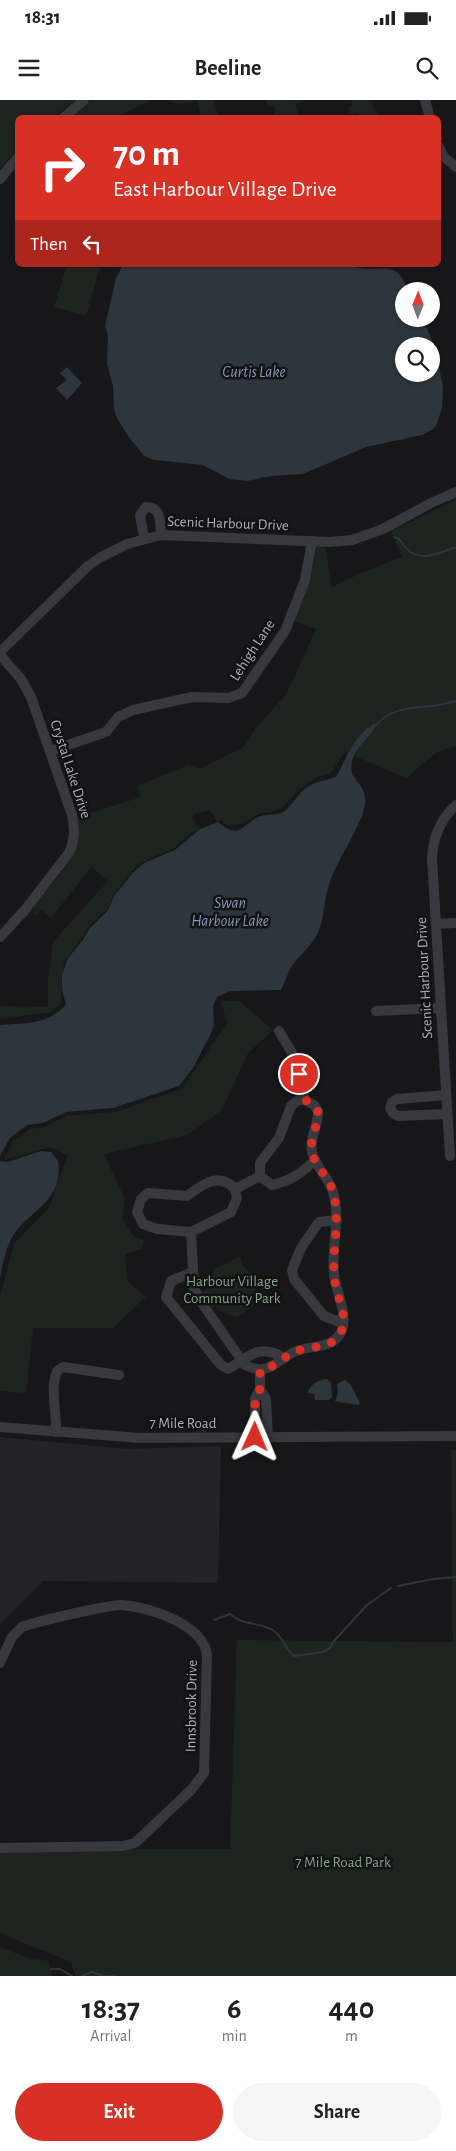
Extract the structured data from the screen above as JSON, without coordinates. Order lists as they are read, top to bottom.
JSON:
{
  "streets": {
    "street": [
      "Scenic Harbour Drive",
      "Lehigh Lane",
      "Crystal Lake Drive",
      "7 Mile Road",
      "Innsbrook Drive"
    ]
  },
  "crossings": [
    ["Scenic Harbour Drive", "Lehigh Lane"],
    ["Scenic Harbour Drive", "Crystal Lake Drive"],
    ["Lehigh Lane", "Crystal Lake Drive"]
  ],
  "water": ["Curtis Lake", "Swan Harbour Lake"],
  "parks": ["Harbour Village Community Park", "7 Mile Road Park"],
  "north": "top",
  "page": {
    "status": "18:31",
    "header": "Beeline",
    "turn": ["70 m", "East Harbour Village Drive"],
    "then": "Then",
    "eta": [
      "18:37",
      "Arrival",
      "6",
      "min",
      "440",
      "m"
    ],
    "buttons": ["Exit", "Share"]
  }
}
